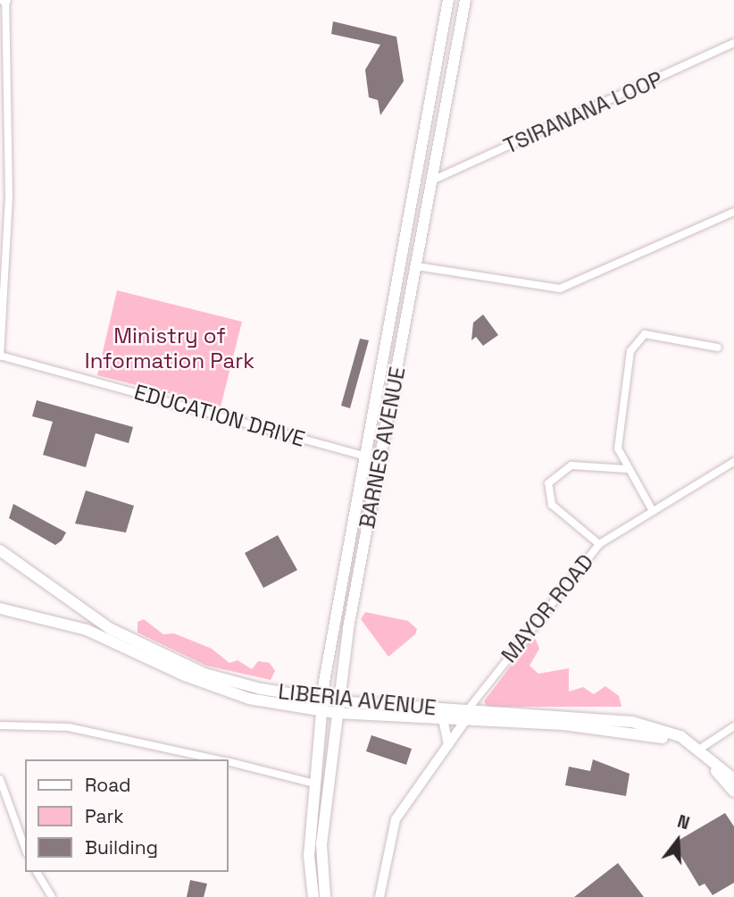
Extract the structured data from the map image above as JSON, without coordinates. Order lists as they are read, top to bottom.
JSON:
{
  "streets": {
    "main road": ["BARNES AVENUE", "LIBERIA AVENUE"],
    "street": ["TSIRANANA LOOP", "EDUCATION DRIVE", "MAYOR ROAD"]
  },
  "crossings": [
    ["TSIRANANA LOOP", "BARNES AVENUE"],
    ["EDUCATION DRIVE", "BARNES AVENUE"],
    ["BARNES AVENUE", "LIBERIA AVENUE"],
    ["MAYOR ROAD", "LIBERIA AVENUE"]
  ],
  "parks": ["Ministry of Information Park"],
  "legend": ["Road", "Park", "Building"],
  "north": "top"
}
